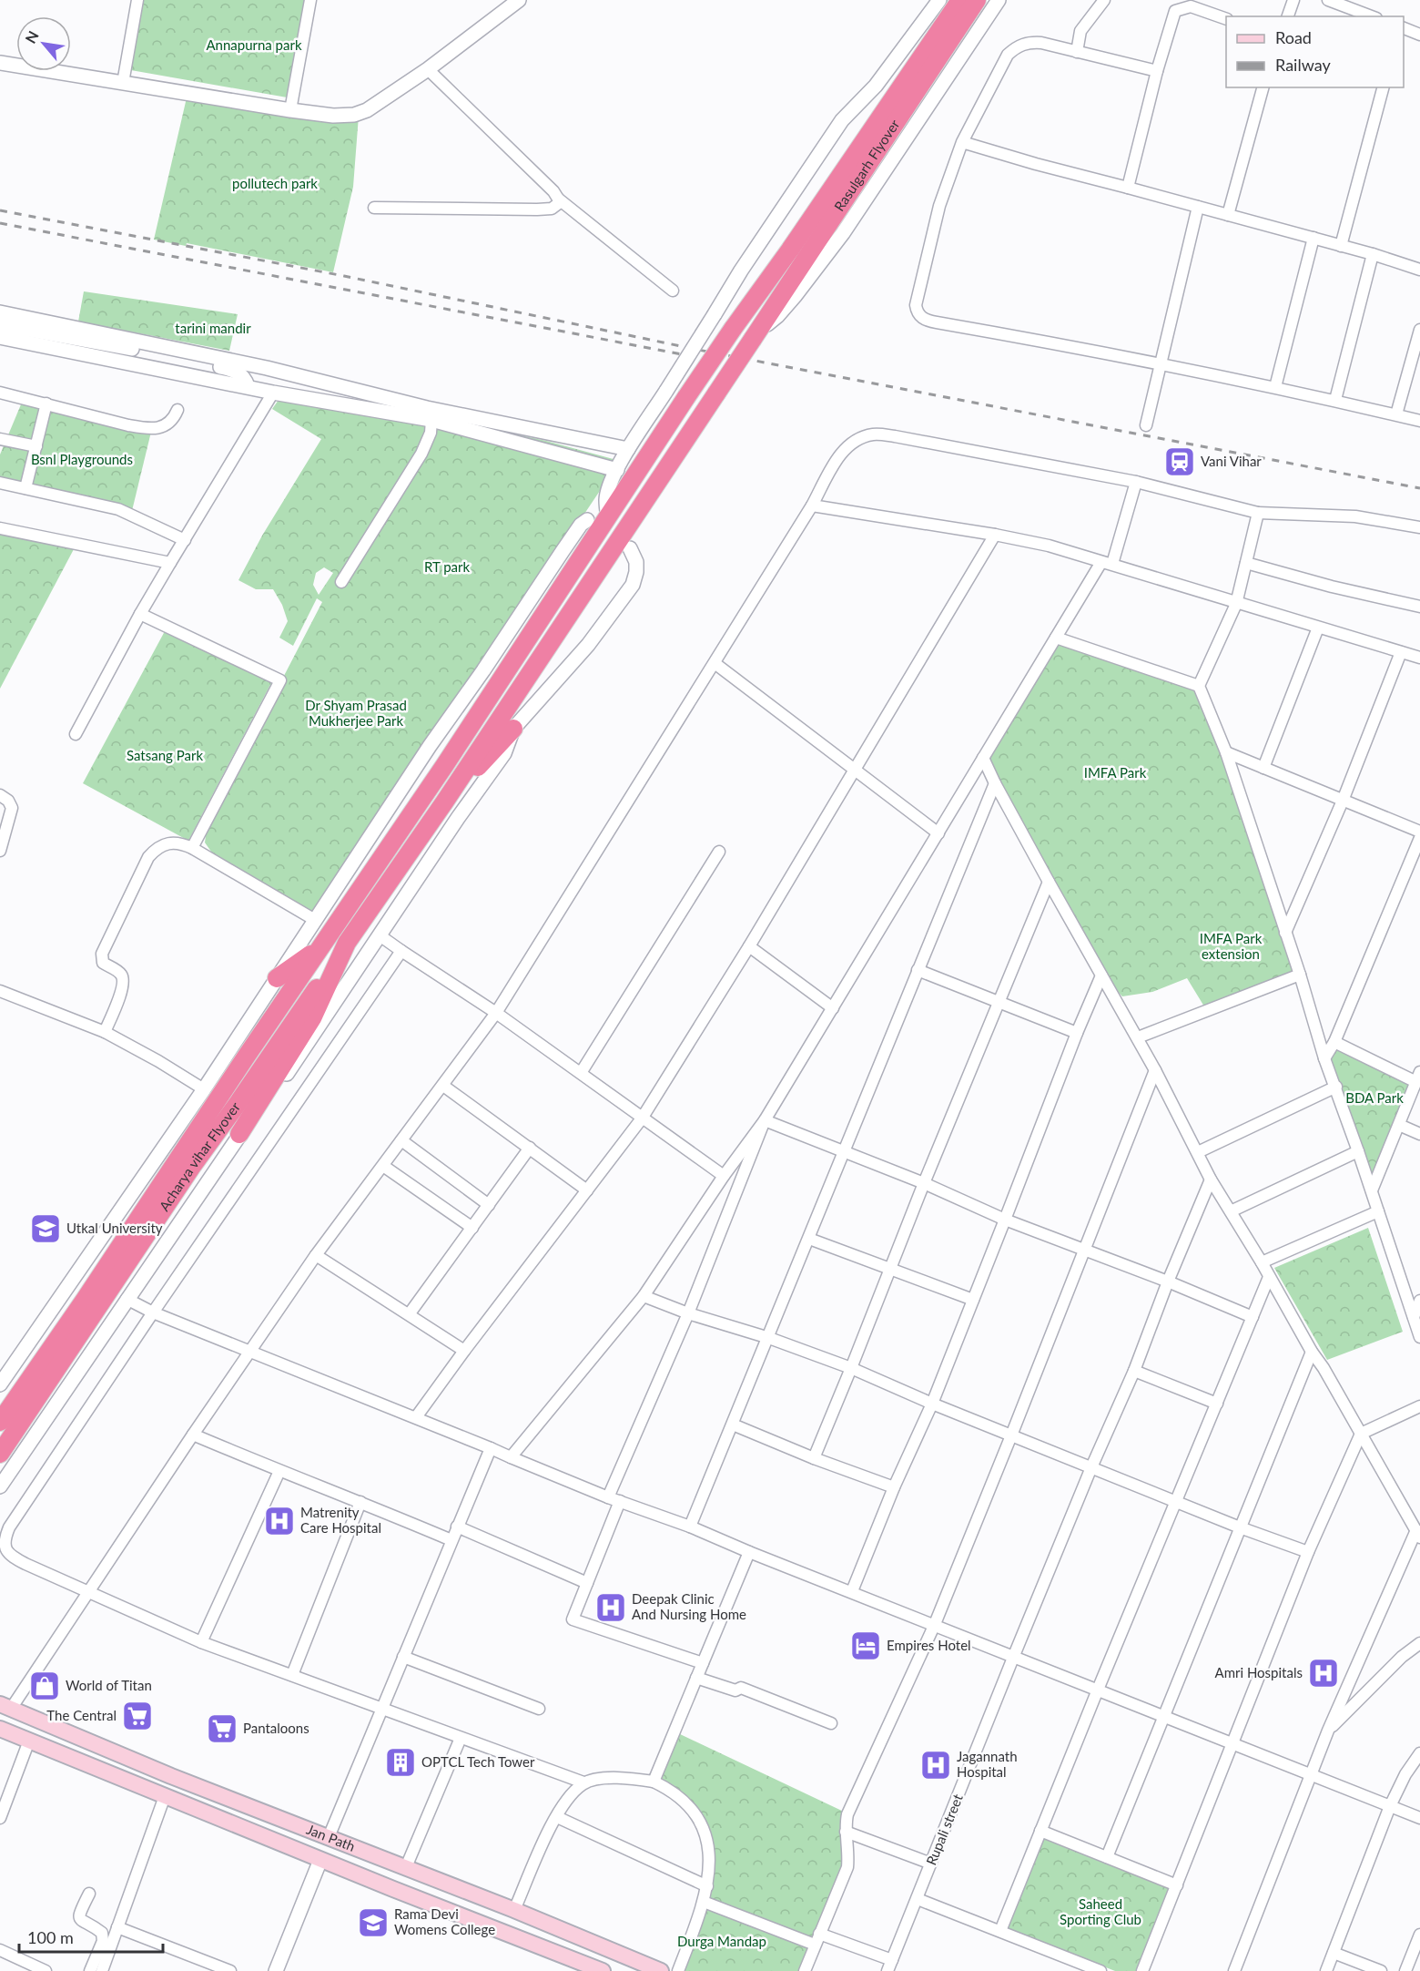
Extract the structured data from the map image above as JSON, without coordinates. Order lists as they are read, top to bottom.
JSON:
{
  "streets": {
    "highway": ["Rasulgarh Flyover", "Acharya vihar Flyover"],
    "main road": ["Jan Path"],
    "street": ["Rupali street"]
  },
  "crossings": [
    ["Rasulgarh Flyover", "Acharya vihar Flyover"]
  ],
  "parks": [
    "Annapurna park",
    "pollutech park",
    "tarini mandir",
    "Bsnl Playgrounds",
    "RT park",
    "Dr Shyam Prasad Mukherjee Park",
    "Satsang Park",
    "IMFA Park",
    "IMFA Park extension",
    "BDA Park",
    "Saheed Sporting Club",
    "Durga Mandap"
  ],
  "places": {
    "station": ["Vani Vihar"],
    "school or university": ["Utkal University", "Rama Devi Womens College"],
    "hospital": [
      "Matrenity Care Hospital",
      "Deepak Clinic And Nursing Home",
      "Amri Hospitals",
      "Jagannath Hospital"
    ],
    "hotel": ["Empires Hotel"],
    "shop": ["World of Titan"],
    "supermarket": ["The Central", "Pantaloons"],
    "building": ["OPTCL Tech Tower"]
  },
  "legend": ["Road", "Railway"],
  "scale_bar": "100 m",
  "north": "top left"
}
